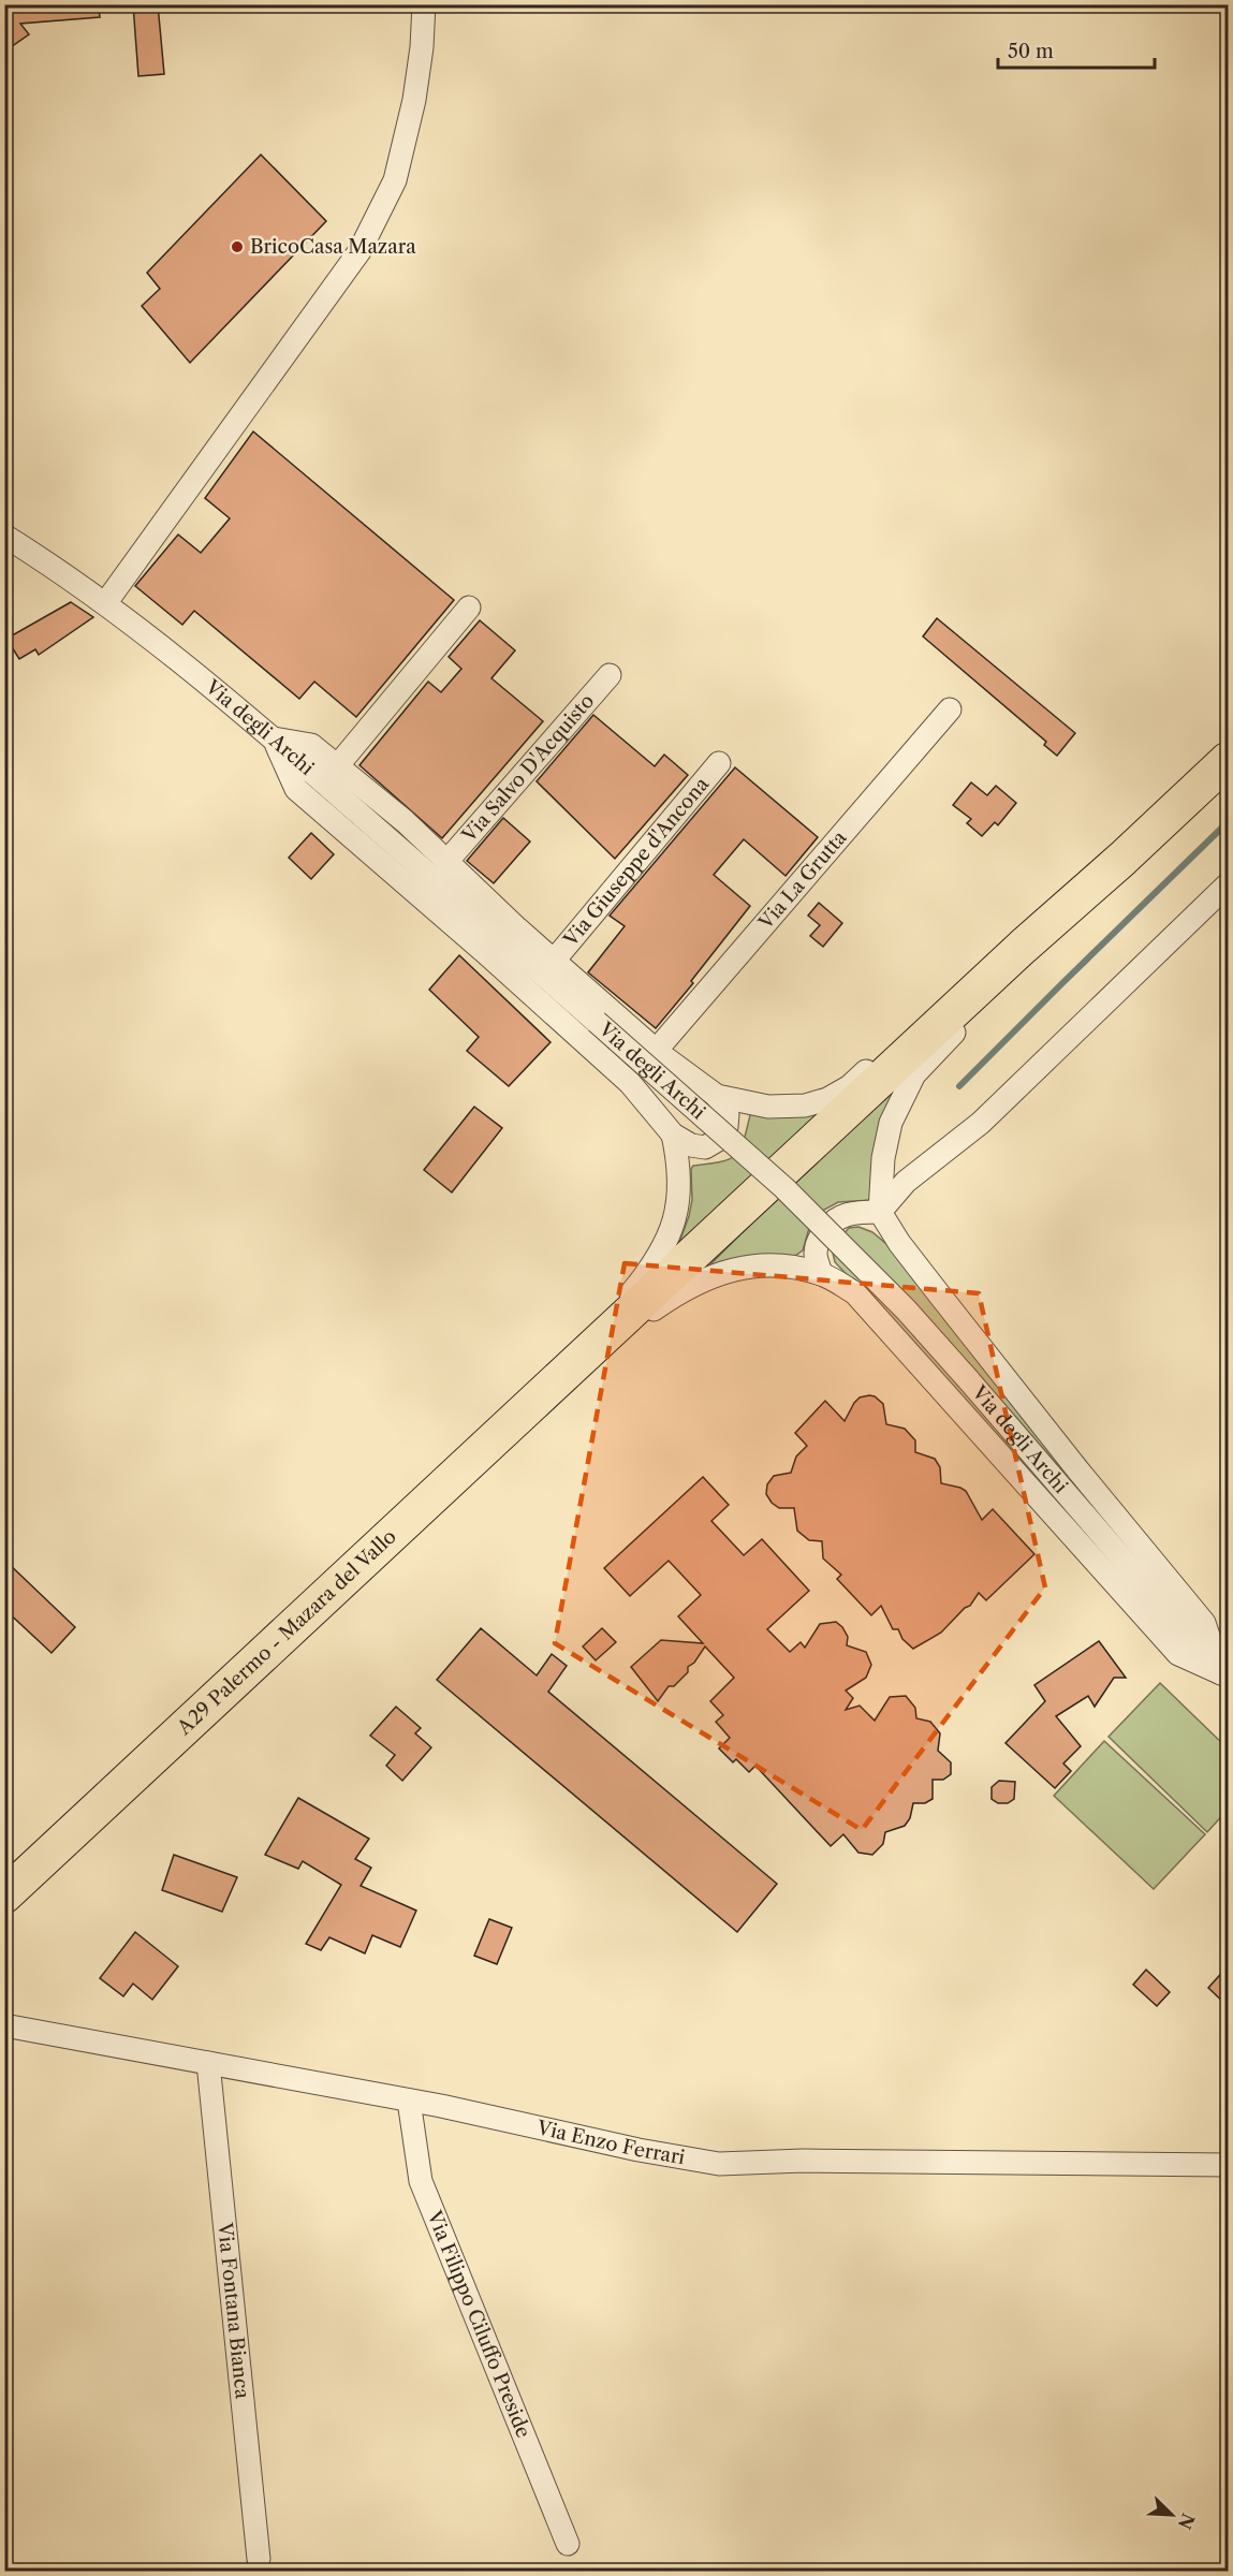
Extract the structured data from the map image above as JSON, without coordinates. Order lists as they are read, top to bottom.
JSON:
{
  "streets": {
    "main road": ["A29 Palermo - Mazara del Vallo"],
    "street": [
      "Via degli Archi",
      "Via Salvo D'Acquisto",
      "Via Giuseppe d'Ancona",
      "Via La Grutta",
      "Via Enzo Ferrari",
      "Via Fontana Bianca",
      "Via Filippo Ciluffo Preside"
    ]
  },
  "crossings": [
    ["Via Enzo Ferrari", "Via Fontana Bianca"],
    ["Via Enzo Ferrari", "Via Filippo Ciluffo Preside"]
  ],
  "places": ["BricoCasa Mazara"],
  "scale_bar": "50 m",
  "north": "bottom right"
}
